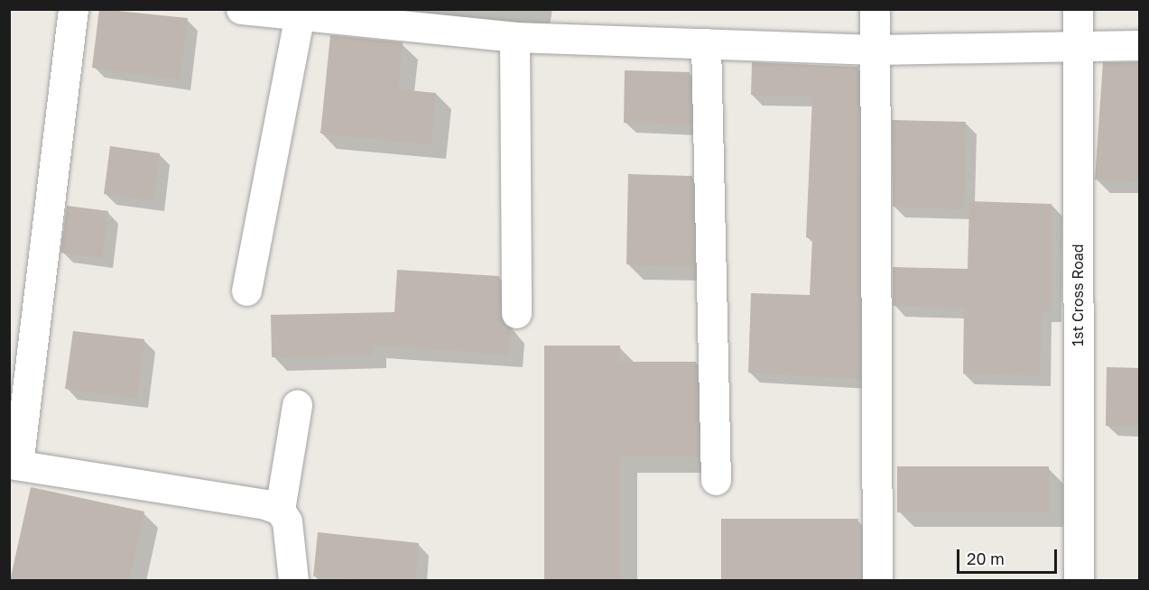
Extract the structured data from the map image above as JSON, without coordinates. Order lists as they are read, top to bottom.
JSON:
{
  "streets": {
    "street": ["1st Cross Road"]
  },
  "scale_bar": "20 m"
}
